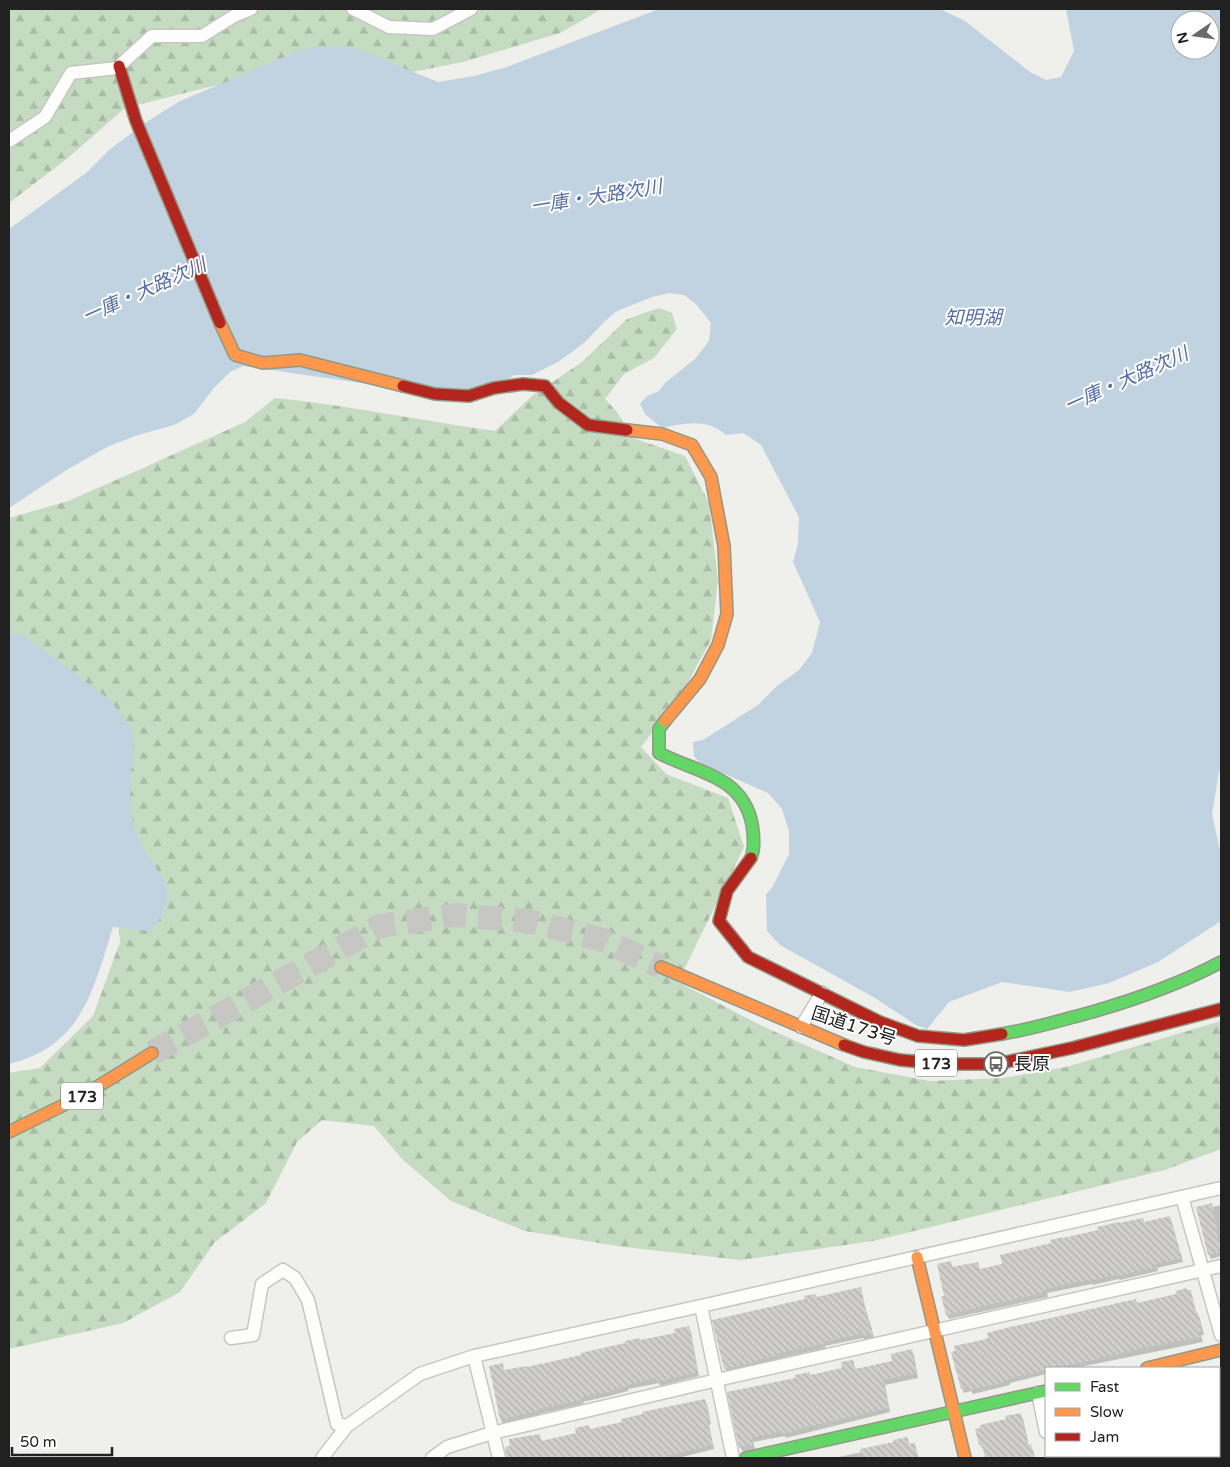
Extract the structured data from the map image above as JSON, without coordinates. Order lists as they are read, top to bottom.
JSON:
{
  "streets": {
    "main road": ["国道173号", "173"]
  },
  "water": ["一庫・大路次川", "知明湖"],
  "places": {
    "bus stop": ["長原"]
  },
  "legend": ["Fast", "Slow", "Jam"],
  "scale_bar": "50 m",
  "north": "left"
}
